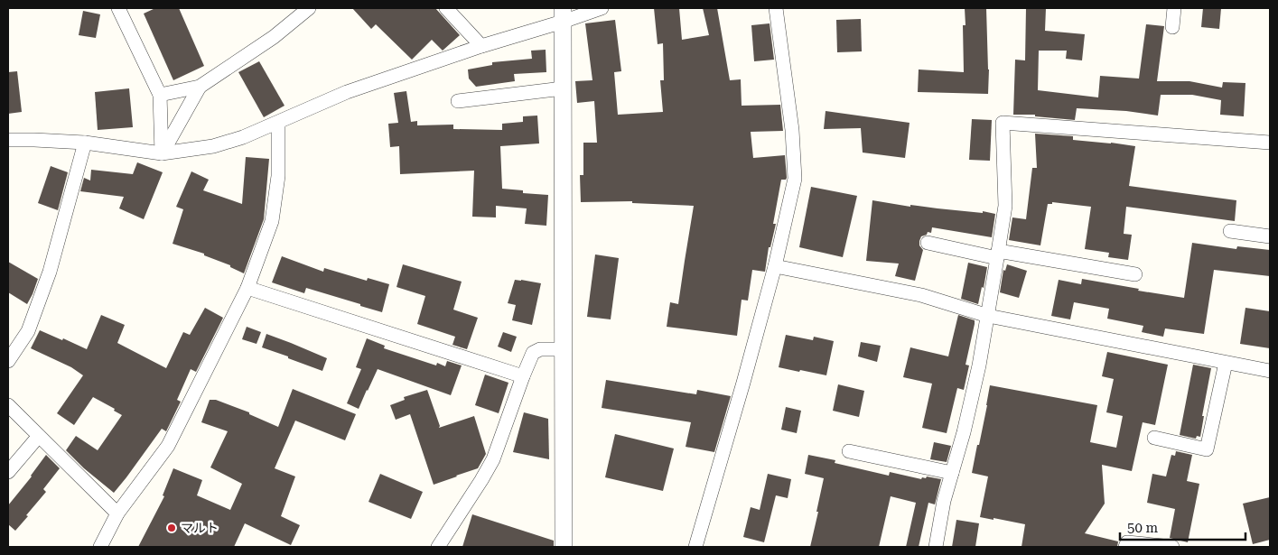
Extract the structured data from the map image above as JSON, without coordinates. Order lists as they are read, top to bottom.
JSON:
{
  "places": ["マルト"],
  "scale_bar": "50 m"
}
